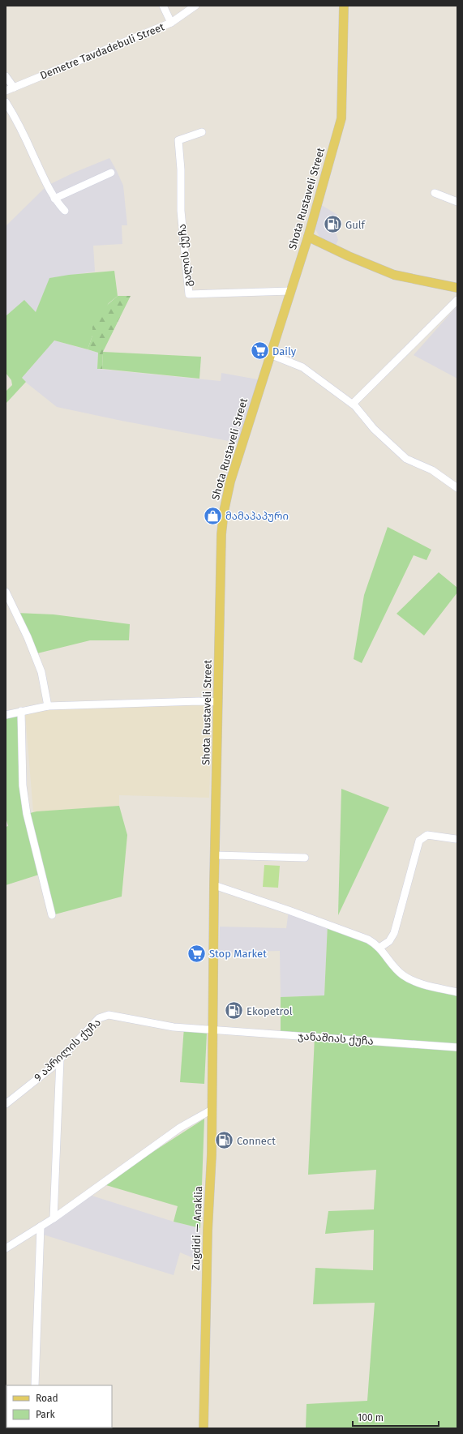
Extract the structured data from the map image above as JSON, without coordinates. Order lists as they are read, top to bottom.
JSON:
{
  "streets": {
    "main road": ["Shota Rustaveli Street", "Zugdidi — Anaklia"],
    "street": [
      "Demetre Tavdadebuli Street",
      "გალის ქუჩა",
      "ჯანაშიას ქუჩა",
      "9 აპრილის ქუჩა"
    ]
  },
  "crossings": [
    ["Shota Rustaveli Street", "გალის ქუჩა"],
    ["Shota Rustaveli Street", "ჯანაშიას ქუჩა"],
    ["Shota Rustaveli Street", "9 აპრილის ქუჩა"],
    ["Shota Rustaveli Street", "Zugdidi — Anaklia"],
    ["ჯანაშიას ქუჩა", "9 აპრილის ქუჩა"],
    ["ჯანაშიას ქუჩა", "Zugdidi — Anaklia"],
    ["9 აპრილის ქუჩა", "Zugdidi — Anaklia"]
  ],
  "places": {
    "fuel station": ["Gulf", "Ekopetrol", "Connect"],
    "supermarket": ["Daily", "Stop Market"],
    "shop": ["მამაპაპური"]
  },
  "legend": ["Road", "Park"],
  "scale_bar": "100 m"
}
